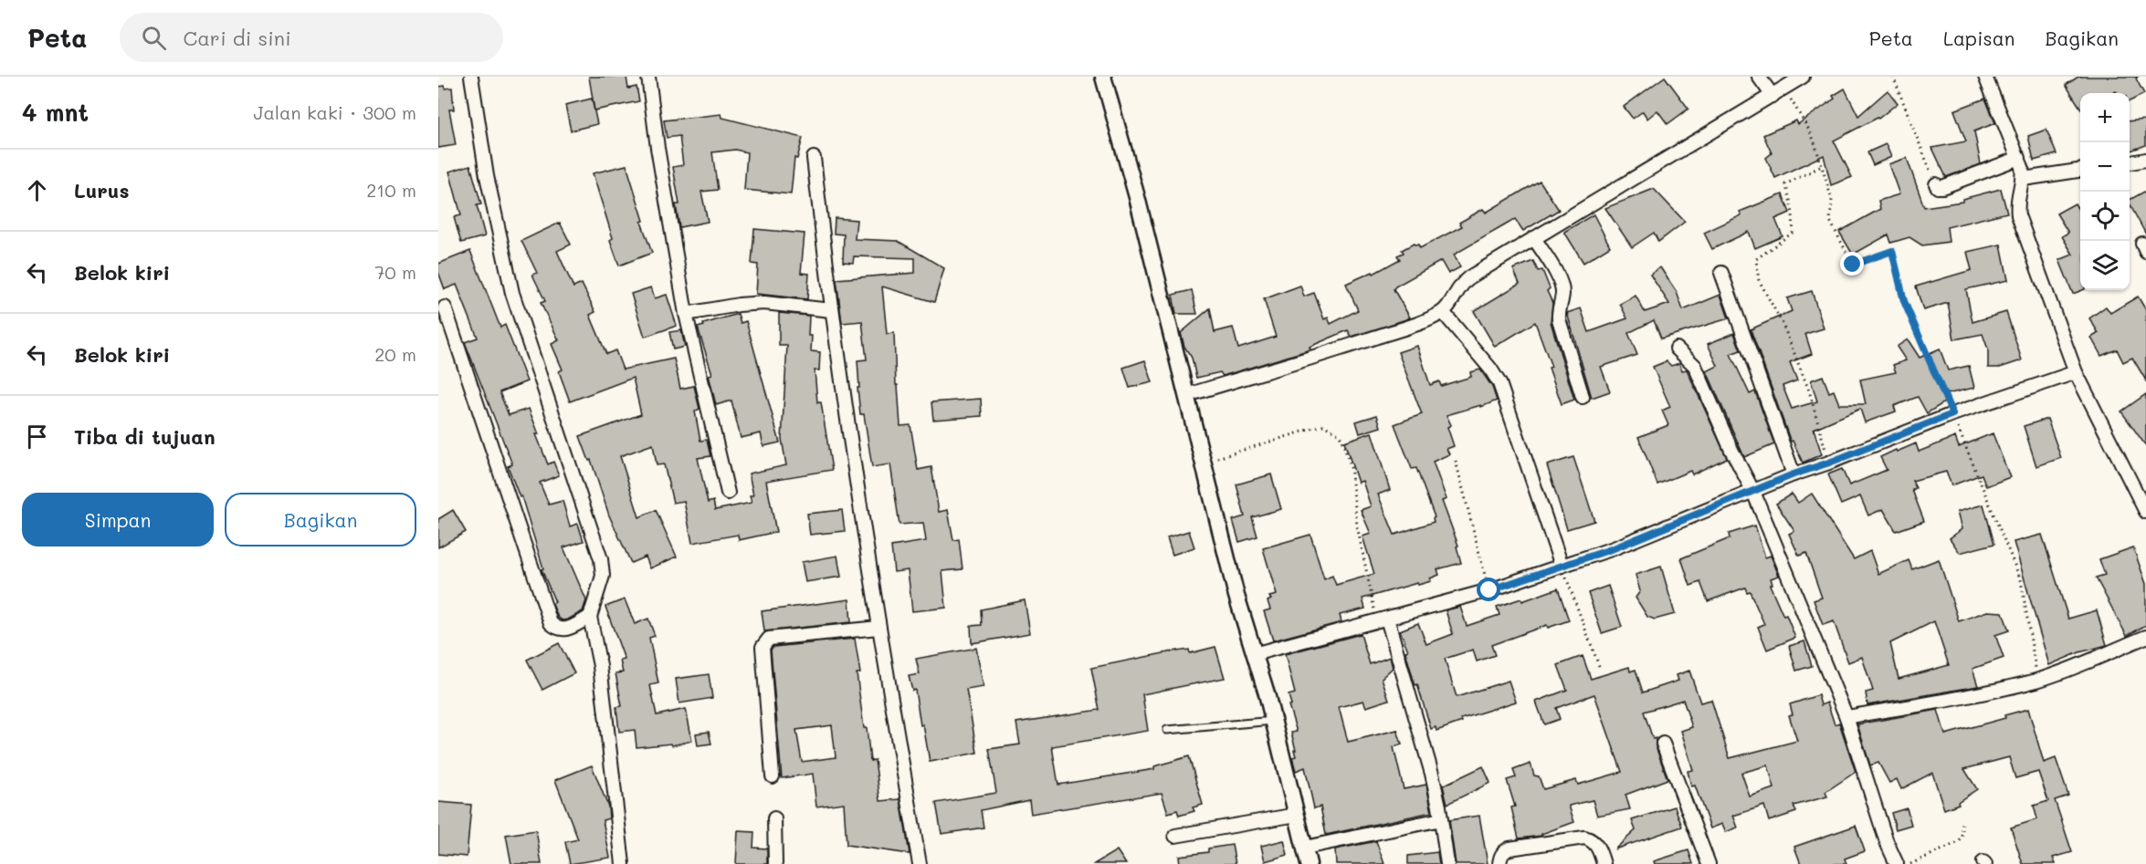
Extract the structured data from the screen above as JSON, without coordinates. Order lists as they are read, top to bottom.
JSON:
{
  "page": {
    "header": "Peta",
    "search": "Cari di sini",
    "nav": ["Peta", "Lapisan", "Bagikan"],
    "heading": ["4 mnt", "Jalan kaki · 300 m"],
    "map_buttons": ["+", "−"],
    "list": [
      ["Lurus", "210 m"],
      ["Belok kiri", "70 m"],
      ["Belok kiri", "20 m"],
      "Tiba di tujuan"
    ],
    "buttons": ["Simpan", "Bagikan"]
  }
}
